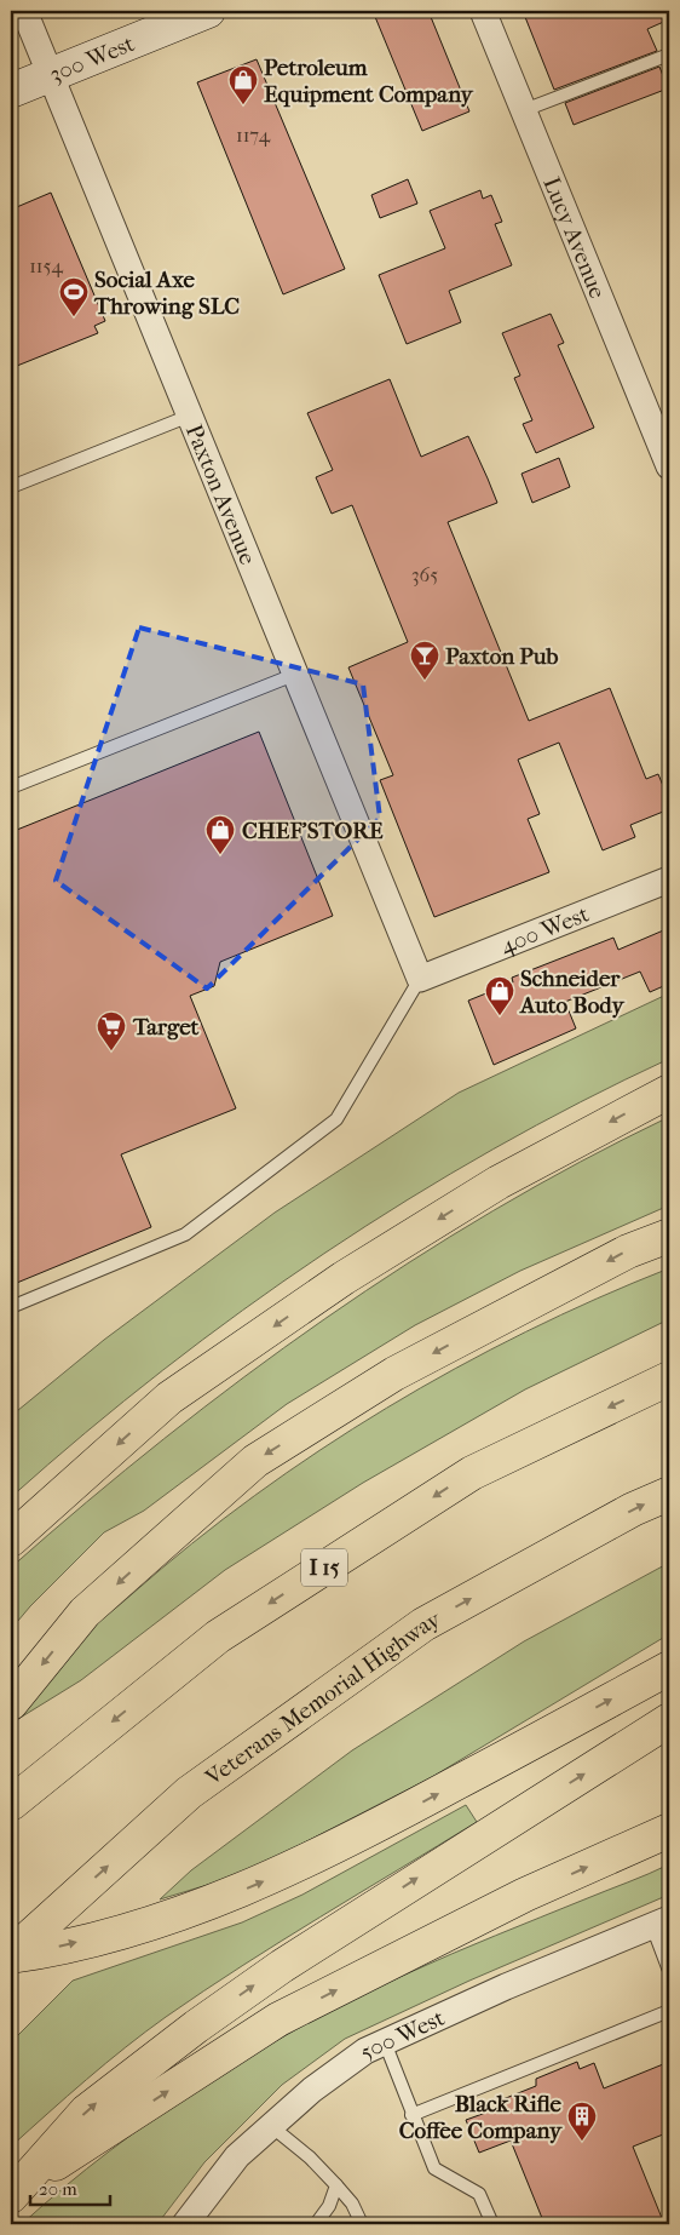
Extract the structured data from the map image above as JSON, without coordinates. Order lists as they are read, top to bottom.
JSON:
{
  "streets": {
    "highway": ["I 15", "Veterans Memorial Highway"],
    "main road": ["300 West"],
    "street": [
      "Lucy Avenue",
      "Paxton Avenue",
      "400 West",
      "500 West"
    ]
  },
  "crossings": [
    ["300 West", "Paxton Avenue"],
    ["Paxton Avenue", "400 West"]
  ],
  "places": {
    "shop": ["Petroleum Equipment Company", "CHEF'STORE", "Schneider Auto Body"],
    "sports": ["Social Axe Throwing SLC"],
    "bar": ["Paxton Pub"],
    "supermarket": ["Target"],
    "building": ["Black Rifle Coffee Company"]
  },
  "house_numbers": ["1174", "1154", "365"],
  "scale_bar": "20 m"
}
